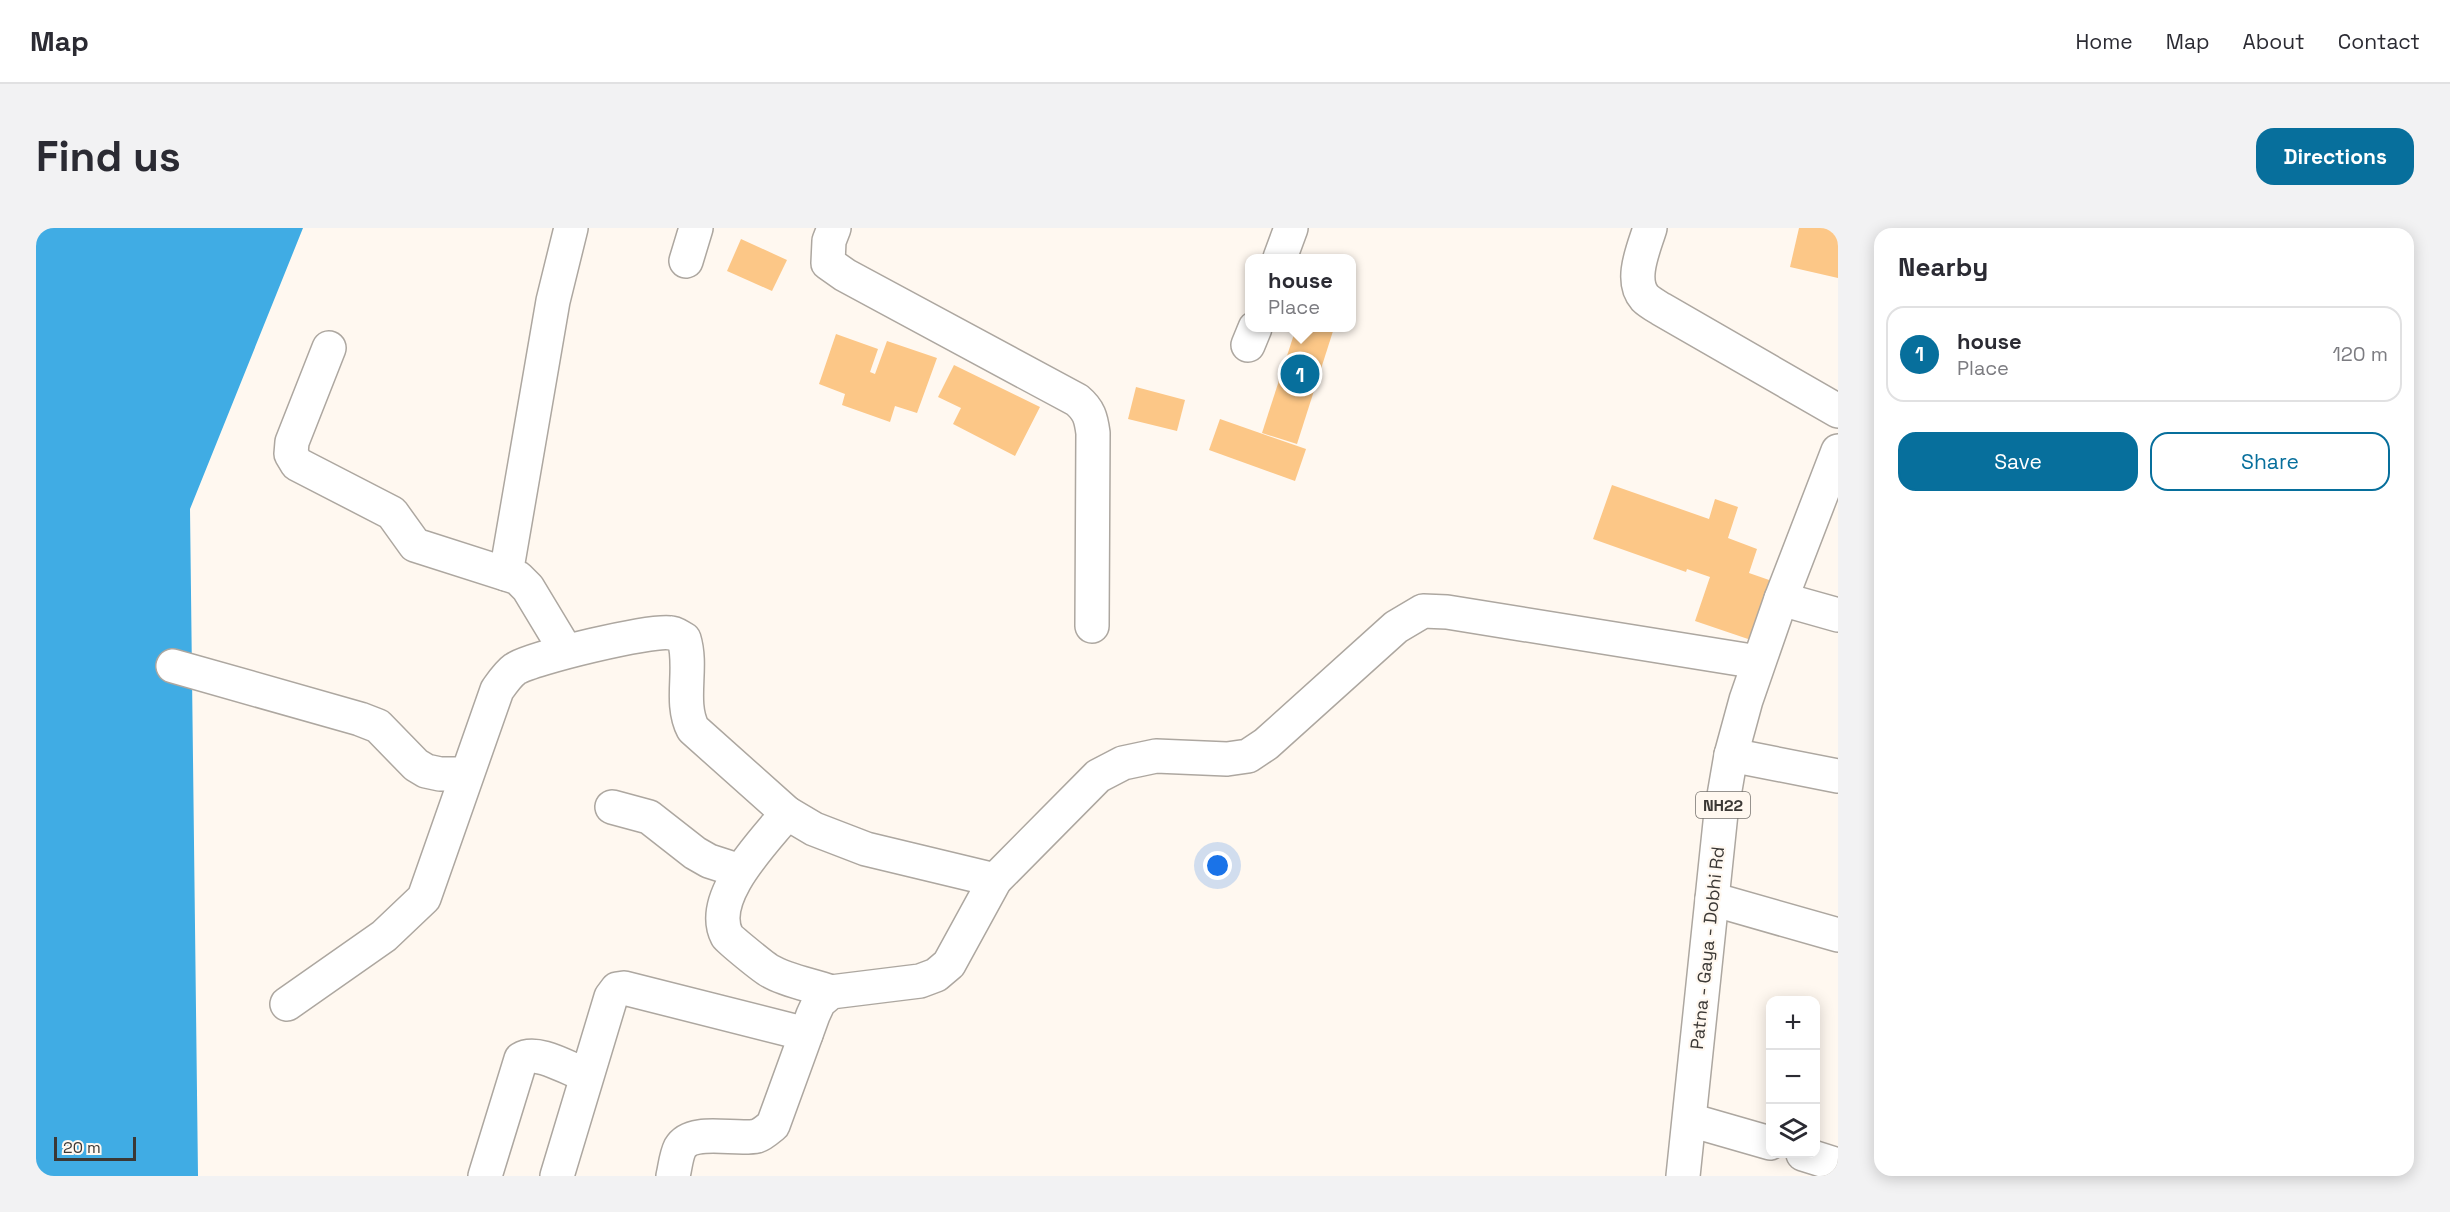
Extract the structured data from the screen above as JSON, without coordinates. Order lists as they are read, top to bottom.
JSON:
{
  "streets": {
    "street": ["NH22", "Patna - Gaya - Dobhi Rd"]
  },
  "scale_bar": "20 m",
  "page": {
    "header": "Map",
    "nav": [
      "Home",
      "Map",
      "About",
      "Contact"
    ],
    "buttons": [
      "Directions",
      ["Save", "Share"]
    ],
    "title": "Find us",
    "heading": "Nearby",
    "popup": ["house", "Place"],
    "list": [
      {
        "mark": "1",
        "name": "house",
        "note": "Place",
        "value": "120 m"
      }
    ],
    "pins": "1",
    "map_buttons": ["+", "−"],
    "scale": "20 m"
  }
}
